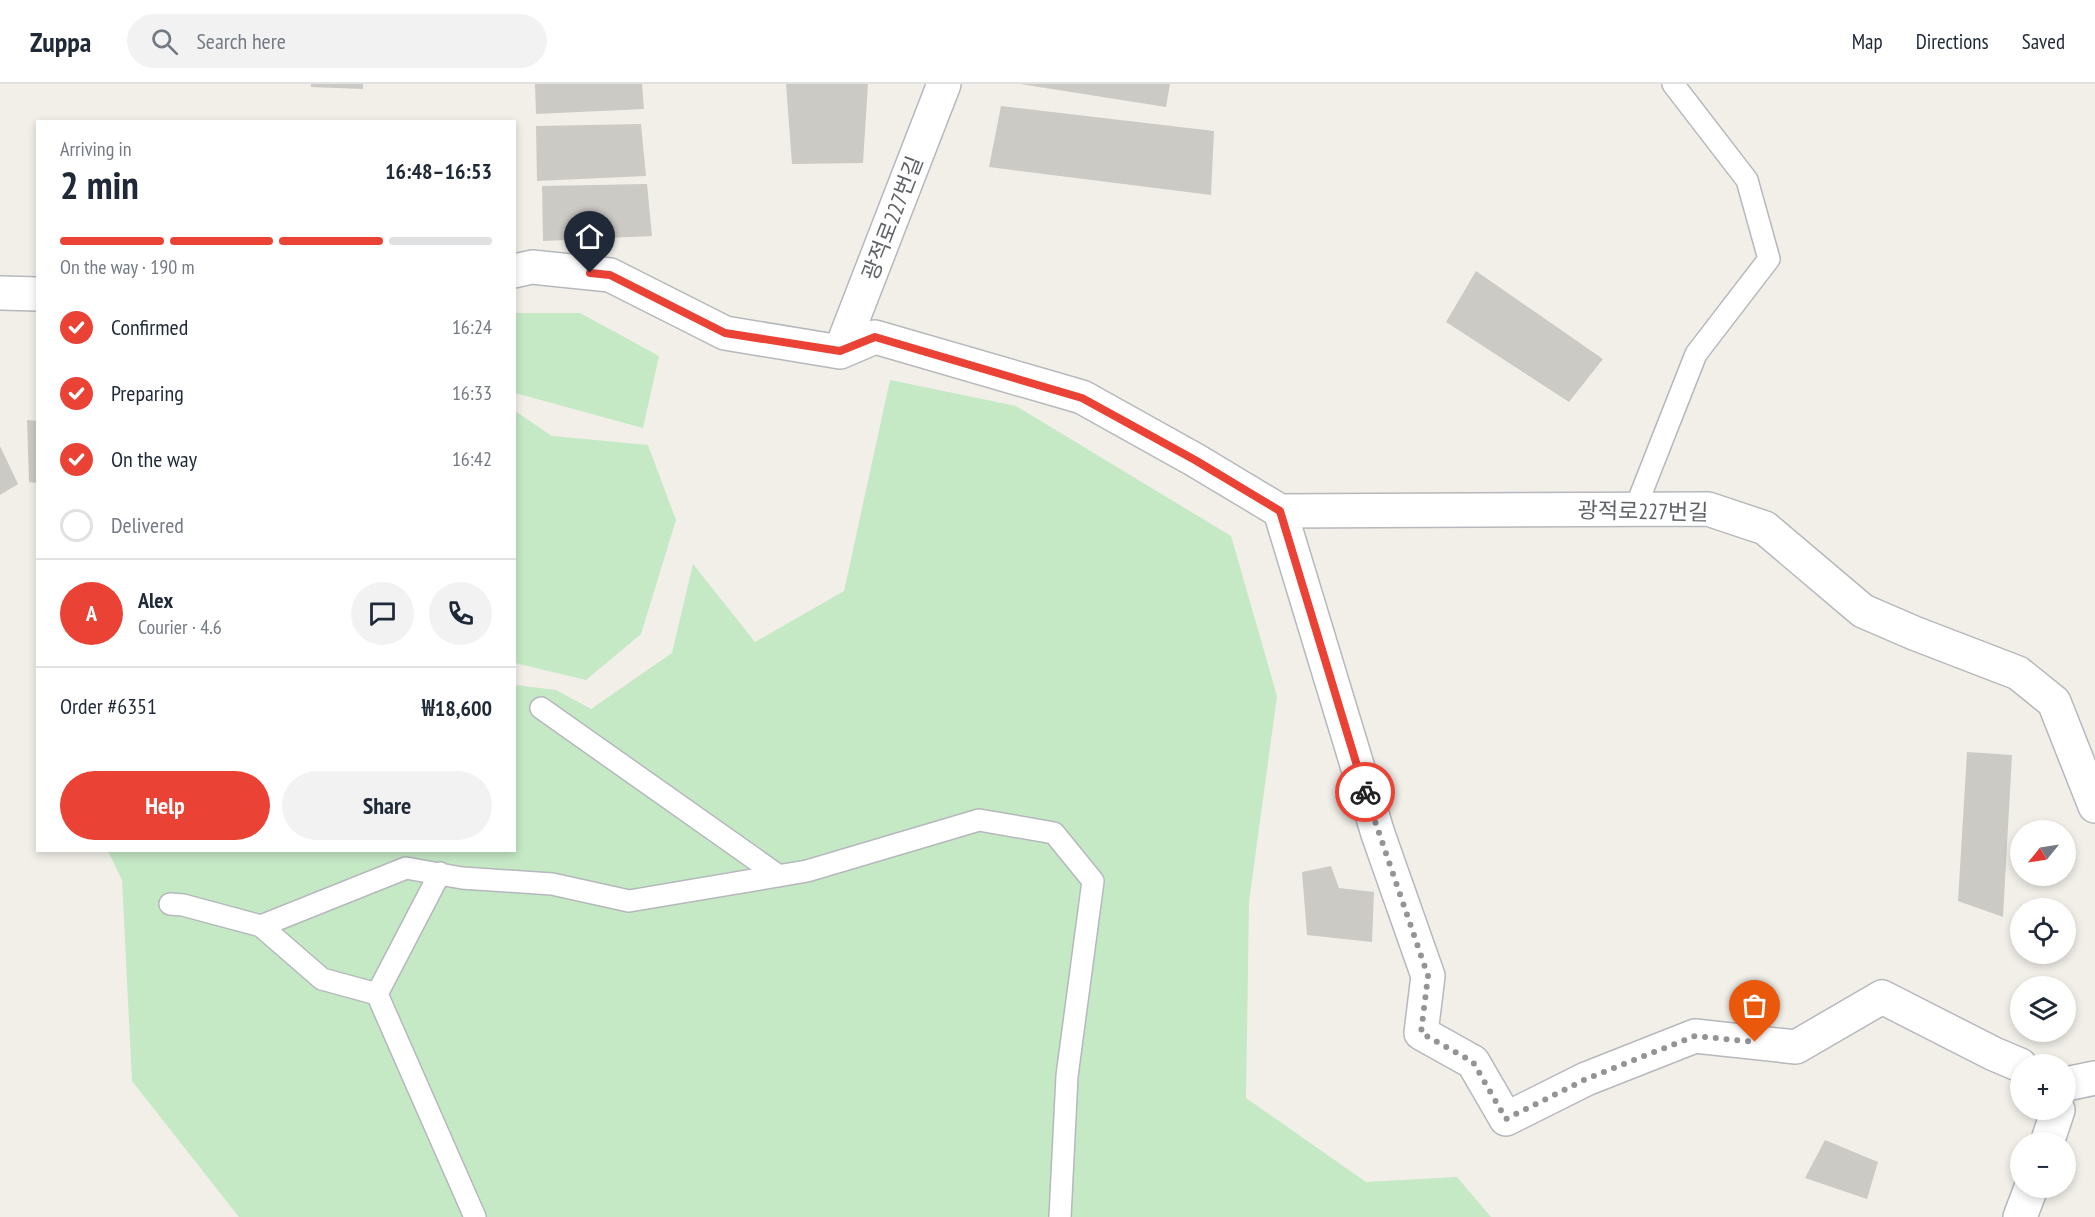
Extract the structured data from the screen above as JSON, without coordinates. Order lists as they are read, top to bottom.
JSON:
{
  "streets": {
    "street": ["광적로227번길"]
  },
  "north": "bottom left",
  "page": {
    "header": "Zuppa",
    "search": "Search here",
    "nav": ["Map", "Directions", "Saved"],
    "heading": ["2 min", "Arriving in", "16:48–16:53"],
    "panel": [
      "Alex",
      "Courier · 4.6",
      "Order #6351",
      "₩18,600"
    ],
    "bar": "On the way · 190 m",
    "list": [
      ["Confirmed", "16:24"],
      ["Preparing", "16:33"],
      ["On the way", "16:42"],
      "Delivered"
    ],
    "round": "A",
    "buttons": ["Help", "Share"],
    "map_buttons": ["+", "−"]
  }
}
